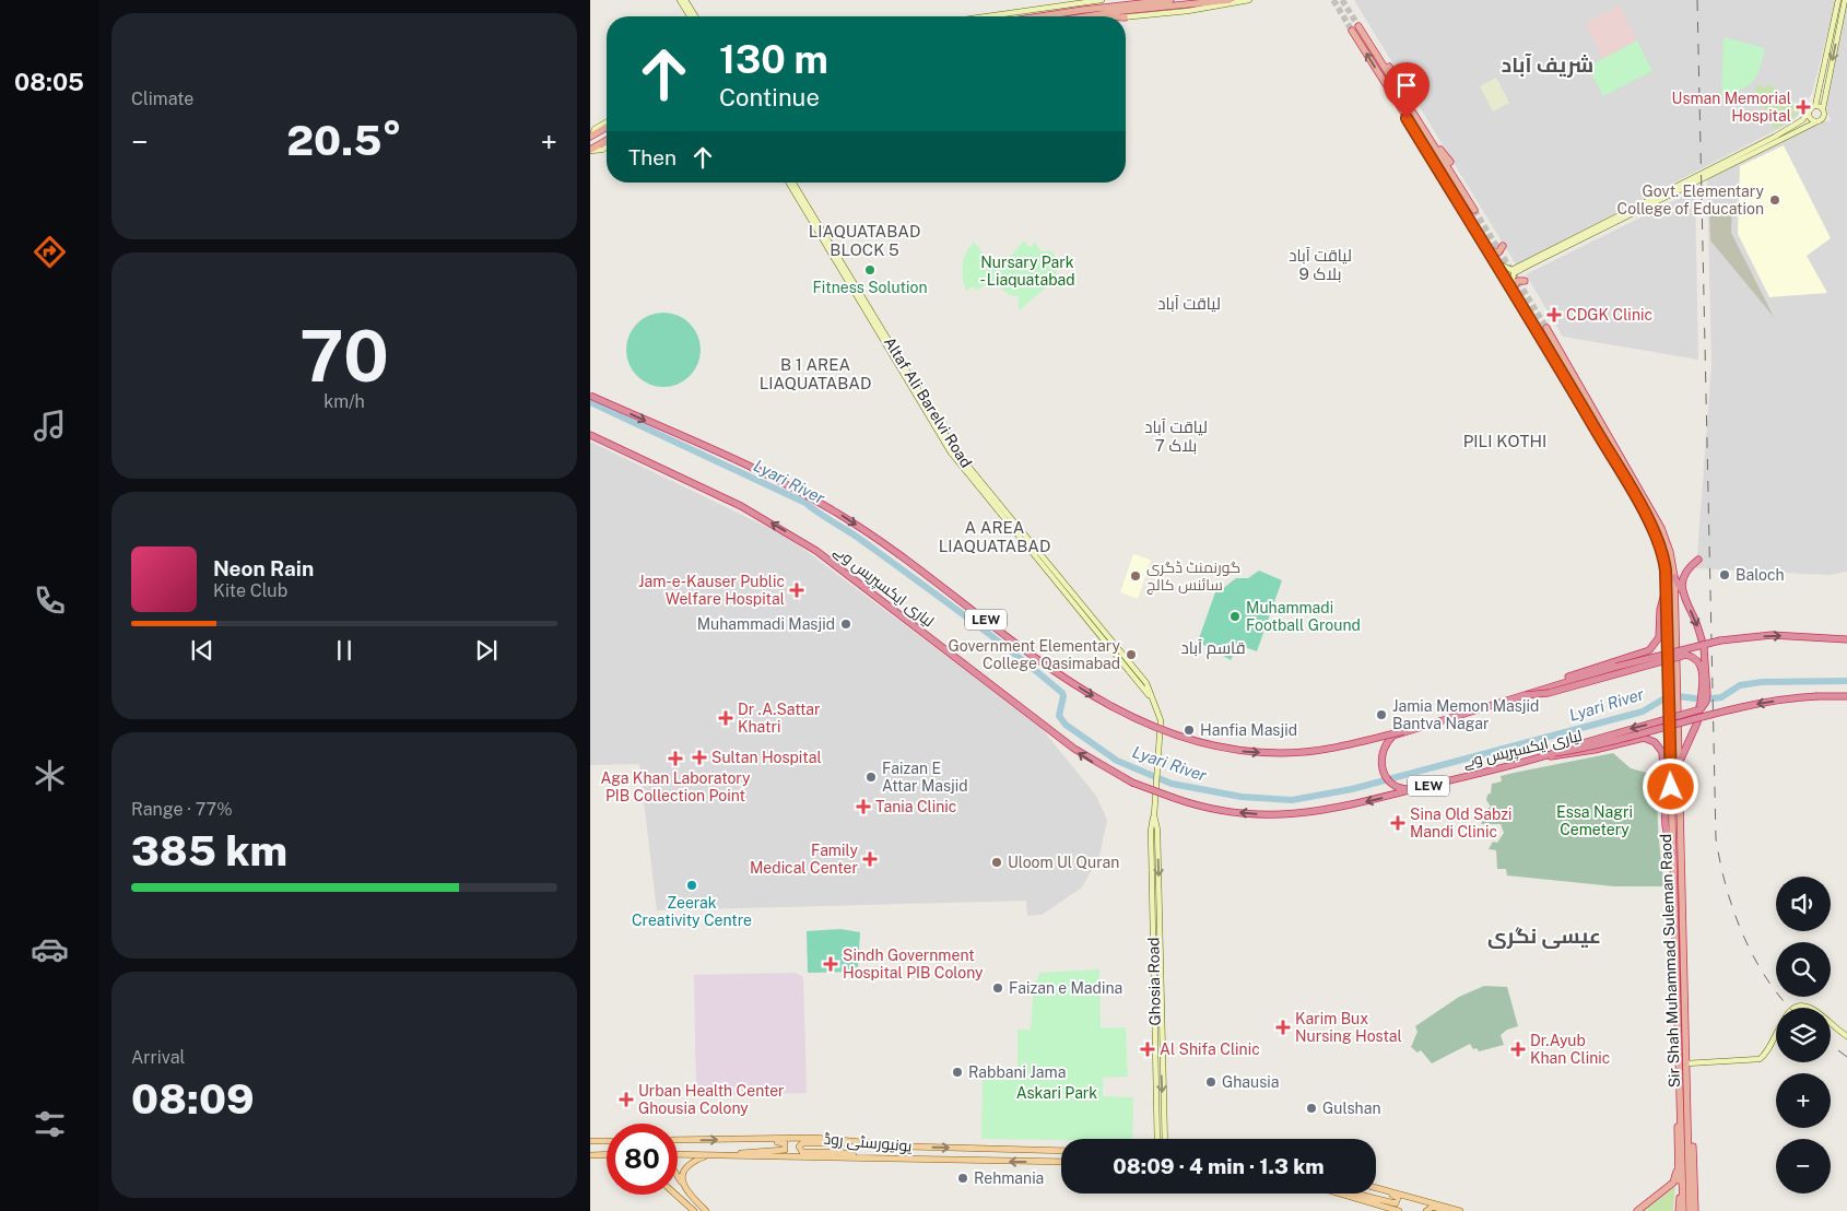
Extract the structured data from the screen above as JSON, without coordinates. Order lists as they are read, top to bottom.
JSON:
{
  "streets": {
    "highway": ["لیاری ایکسپریس وے", "LEW", "Sir Shah Muhammad Suleman Raod"],
    "main road": ["Altaf Ali Barelvi Road", "Ghosia Road", "یونیورسٹی روڈ"]
  },
  "crossings": [
    ["لیاری ایکسپریس وے", "LEW"],
    ["LEW", "Sir Shah Muhammad Suleman Raod"]
  ],
  "districts": [
    "شريف آباد",
    "LIAQUATABAD BLOCK 5",
    "لیاقت آباد بلاک 9",
    "لیاقت آباد",
    "B 1 AREA LIAQUATABAD",
    "لیاقت آباد بلاک 7",
    "PILI KOTHI",
    "A AREA LIAQUATABAD",
    "قاسم آباد",
    "عیسی نگری"
  ],
  "water": ["Lyari River"],
  "parks": ["Nursary Park - Liaquatabad", "Essa Nagri Cemetery", "Askari Park"],
  "places": {
    "health": [
      "Usman Memorial Hospital",
      "CDGK Clinic",
      "Jam-e-Kauser Public Welfare Hospital",
      "Dr .A.Sattar Khatri",
      "Sultan Hospital",
      "Aga Khan Laboratory PIB Collection Point",
      "Tania Clinic",
      "Sina Old Sabzi Mandi Clinic",
      "Family Medical Center",
      "Sindh Government Hospital PIB Colony",
      "Karim Bux Nursing Hostal",
      "Al Shifa Clinic",
      "Dr.Ayub Khan Clinic",
      "Urban Health Center Ghousia Colony"
    ],
    "other": [
      "Govt. Elementary College of Education",
      "Fitness Solution",
      "Baloch",
      "گورنمنٹ ڈگری سائنس کالج",
      "Muhammadi Football Ground",
      "Muhammadi Masjid",
      "Government Elementary College Qasimabad",
      "Jamia Memon Masjid Bantva Nagar",
      "Hanfia Masjid",
      "Faizan E Attar Masjid",
      "Uloom Ul Quran",
      "Zeerak Creativity Centre",
      "Faizan e Madina",
      "Rabbani Jama",
      "Ghausia",
      "Gulshan",
      "Rehmania"
    ]
  },
  "page": {
    "tabs": "08:05",
    "tile": [
      "Climate",
      ["70", "km/h"],
      ["Range · 77%", "385 km"],
      ["Arrival", "08:09"]
    ],
    "turn": ["130 m", "Continue"],
    "heat": ["−", "20.5°", "+"],
    "then": "Then",
    "song": ["Neon Rain", "Kite Club"],
    "map_buttons": ["+", "−"],
    "limit": "80",
    "trip": "08:09 · 4 min · 1.3 km"
  }
}
